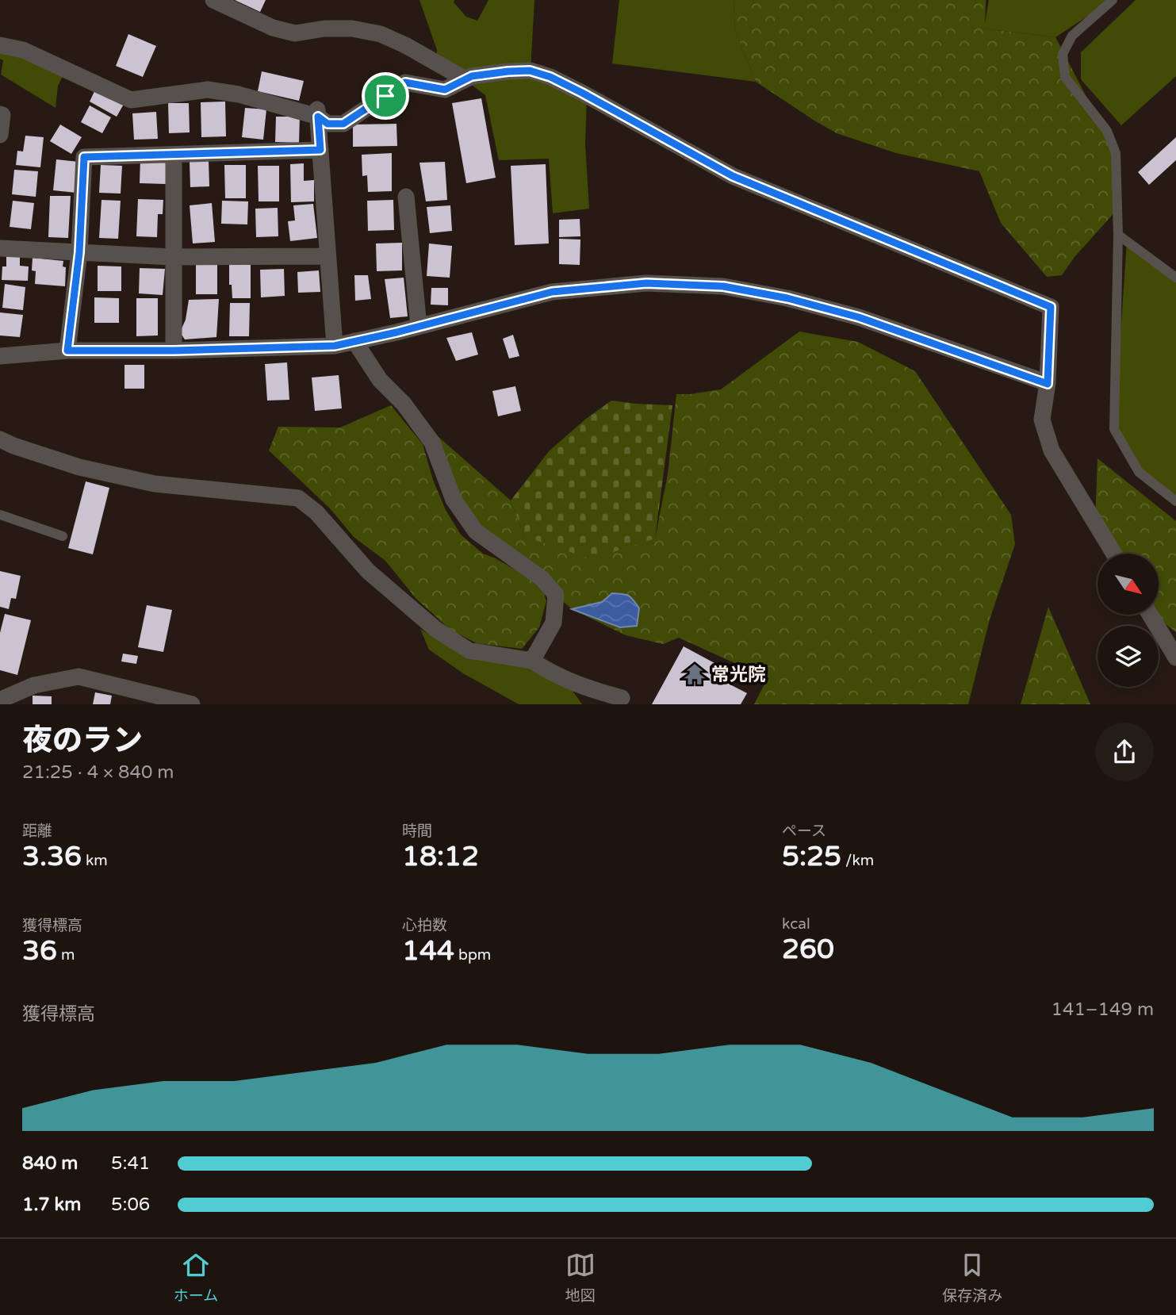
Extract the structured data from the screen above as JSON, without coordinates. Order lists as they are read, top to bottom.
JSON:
{
  "places": {
    "temple": ["常光院"]
  },
  "north": "bottom right",
  "page": {
    "heading": ["夜のラン", "21:25 · 4 × 840 m"],
    "stats": [
      ["距離", "3.36 km"],
      ["時間", "18:12"],
      ["ペース", "5:25 /km"],
      ["獲得標高", "36 m"],
      ["心拍数", "144 bpm"],
      ["kcal", "260"]
    ],
    "chart": ["獲得標高", "141–149 m"],
    "list": [
      {
        "name": "840 m",
        "note": "5:41"
      },
      {
        "name": "1.7 km",
        "note": "5:06"
      }
    ],
    "tabs": ["ホーム", "地図", "保存済み"]
  }
}
